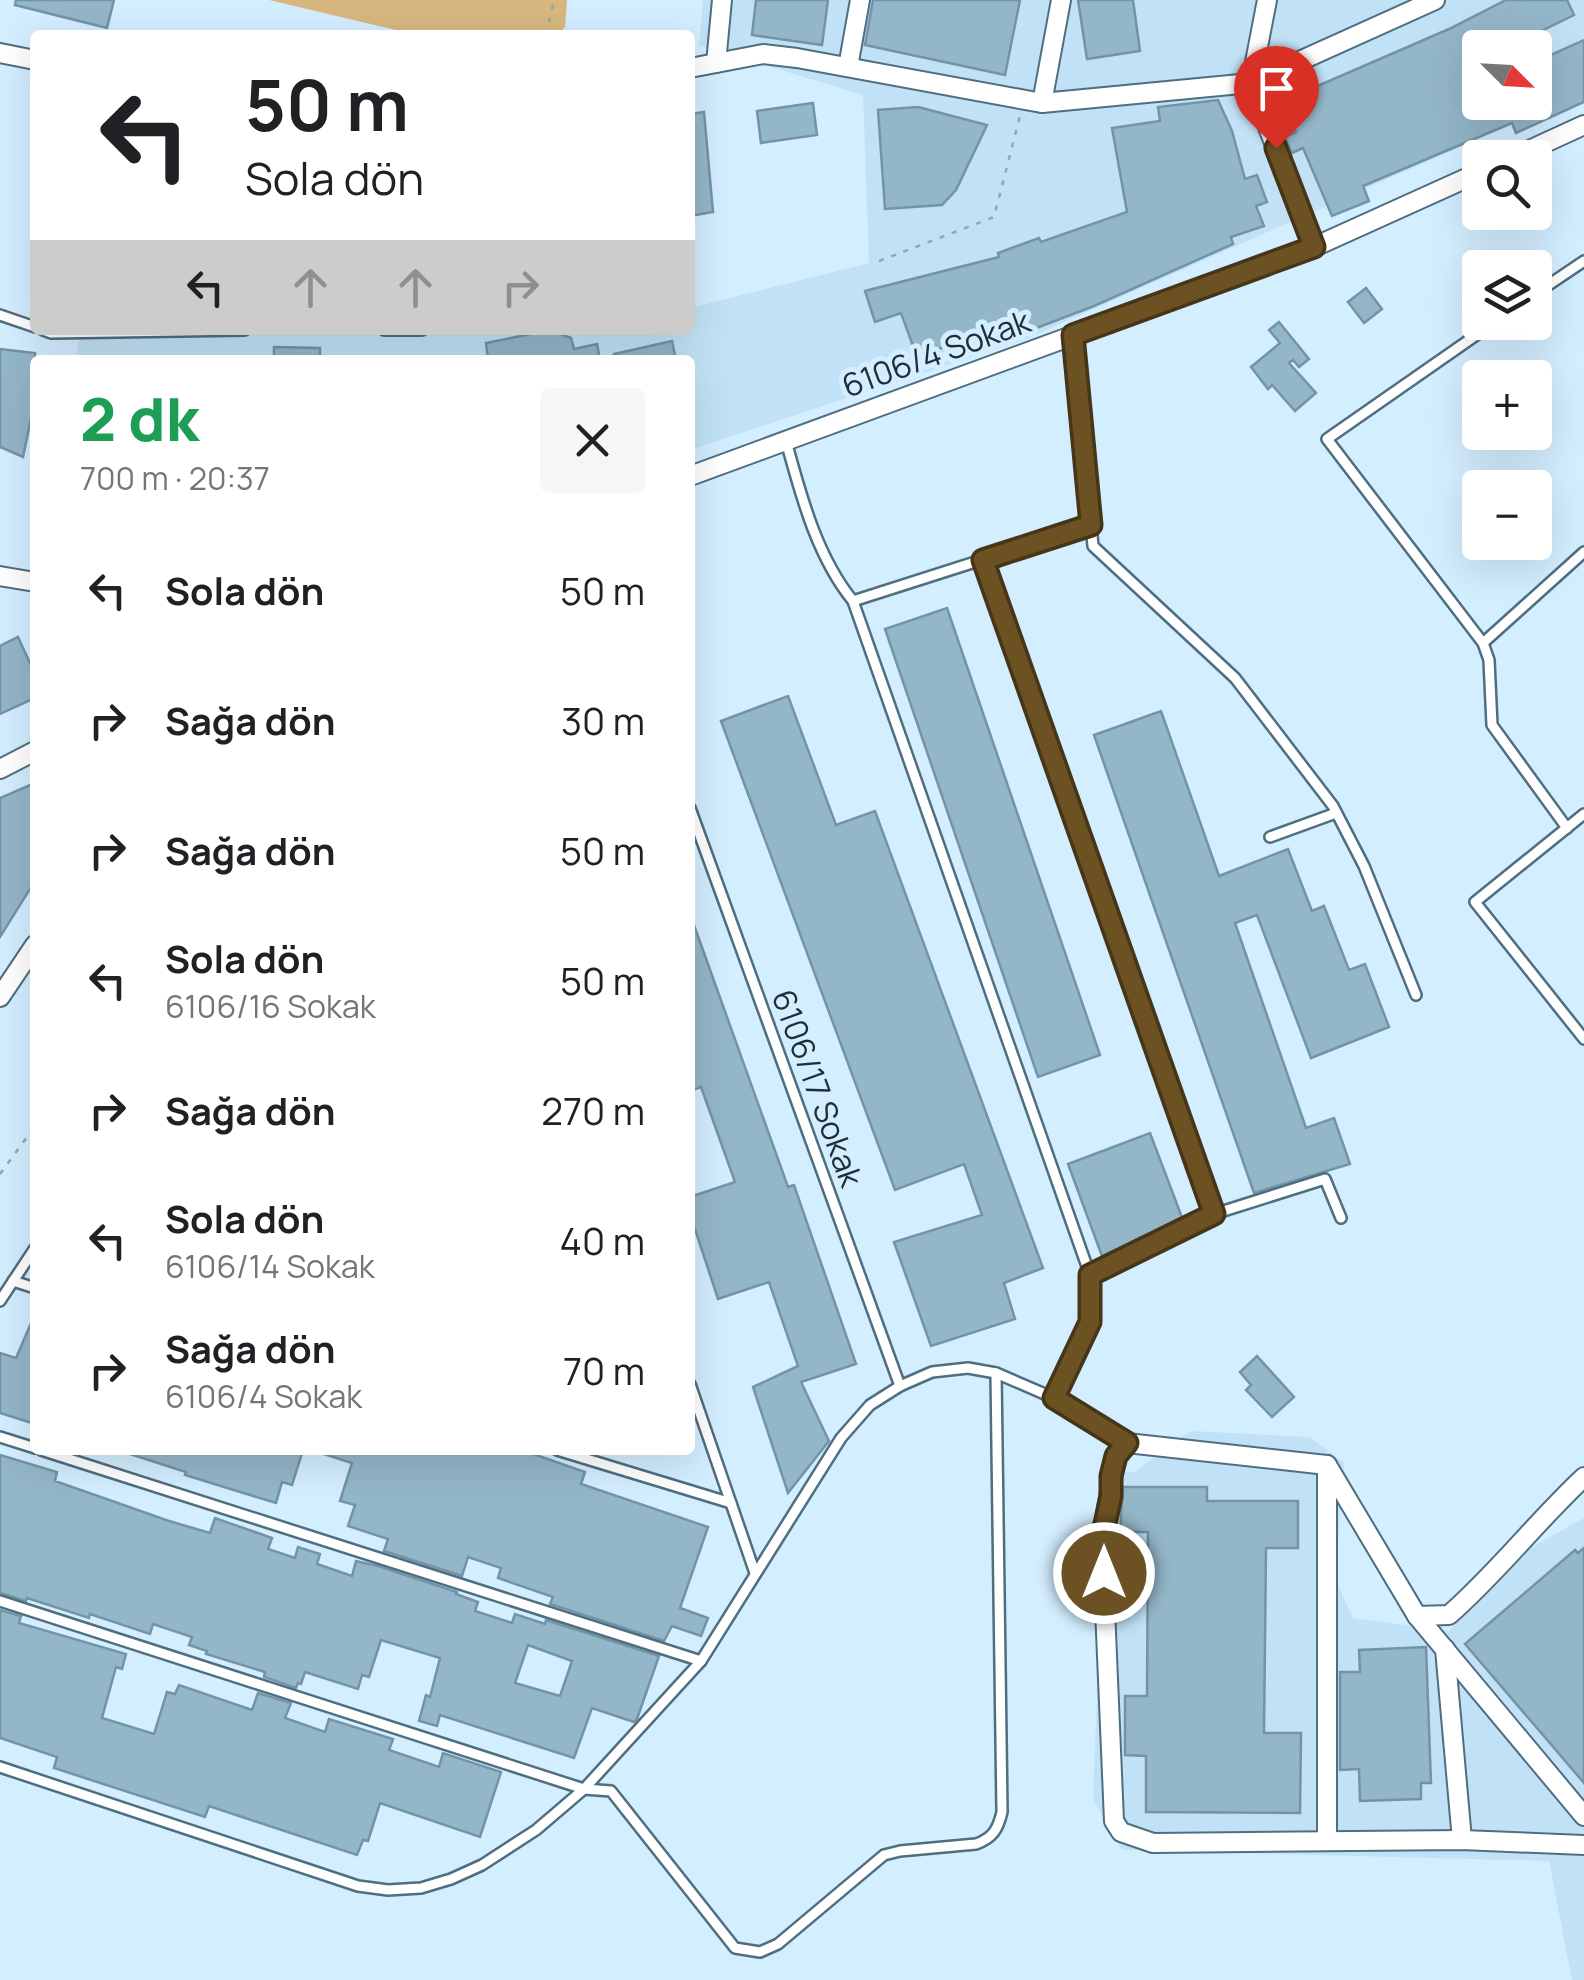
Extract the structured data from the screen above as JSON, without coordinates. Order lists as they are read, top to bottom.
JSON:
{
  "streets": {
    "street": ["6106/4 Sokak"],
    "lane": ["6106/17 Sokak"]
  },
  "north": "bottom right",
  "page": {
    "map_buttons": ["+", "−"],
    "turn": ["50 m", "Sola dön"],
    "heading": ["2 dk", "700 m · 20:37"],
    "list": [
      {
        "name": "Sola dön",
        "value": "50 m"
      },
      {
        "name": "Sağa dön",
        "value": "30 m"
      },
      {
        "name": "Sağa dön",
        "value": "50 m"
      },
      {
        "name": "Sola dön",
        "note": "6106/16 Sokak",
        "value": "50 m"
      },
      {
        "name": "Sağa dön",
        "value": "270 m"
      },
      {
        "name": "Sola dön",
        "note": "6106/14 Sokak",
        "value": "40 m"
      },
      {
        "name": "Sağa dön",
        "note": "6106/4 Sokak",
        "value": "70 m"
      }
    ]
  }
}
